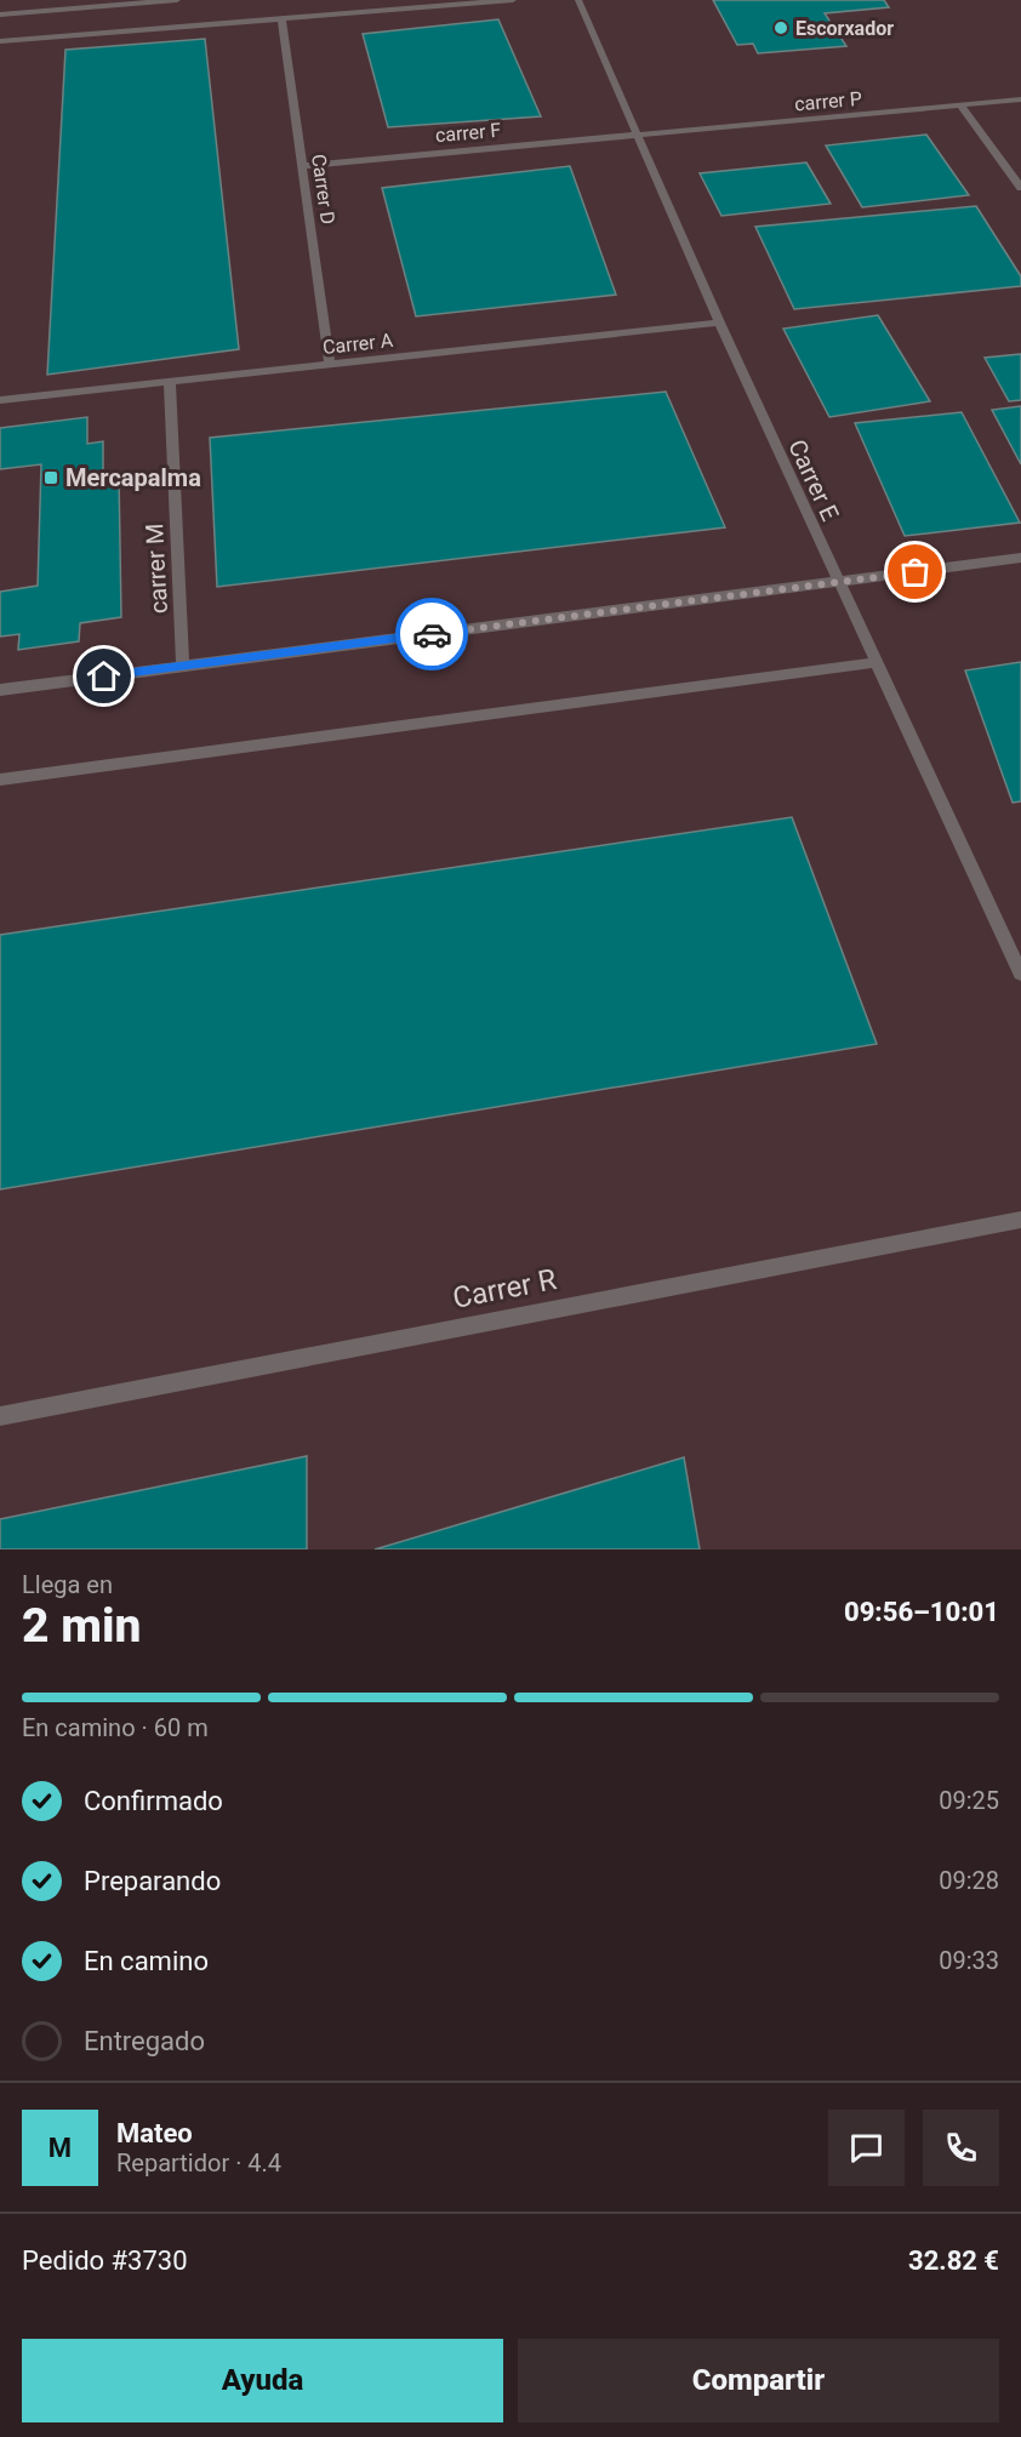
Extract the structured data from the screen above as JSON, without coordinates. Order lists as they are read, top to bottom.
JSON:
{
  "streets": {
    "lane": [
      "carrer P",
      "carrer F",
      "Carrer D",
      "Carrer A",
      "Carrer E",
      "carrer M",
      "Carrer R"
    ]
  },
  "crossings": [
    ["carrer P", "carrer F"],
    ["carrer P", "Carrer E"],
    ["carrer F", "Carrer D"],
    ["carrer F", "Carrer E"],
    ["Carrer D", "Carrer A"],
    ["Carrer A", "Carrer E"],
    ["Carrer A", "carrer M"]
  ],
  "places": {
    "other": ["Escorxador"],
    "transit": ["Mercapalma"]
  },
  "page": {
    "heading": ["2 min", "Llega en", "09:56–10:01"],
    "panel": [
      "Mateo",
      "Repartidor · 4.4",
      "Pedido #3730",
      "32.82 €"
    ],
    "bar": "En camino · 60 m",
    "list": [
      ["Confirmado", "09:25"],
      ["Preparando", "09:28"],
      ["En camino", "09:33"],
      "Entregado"
    ],
    "round": "M",
    "buttons": ["Ayuda", "Compartir"]
  }
}
